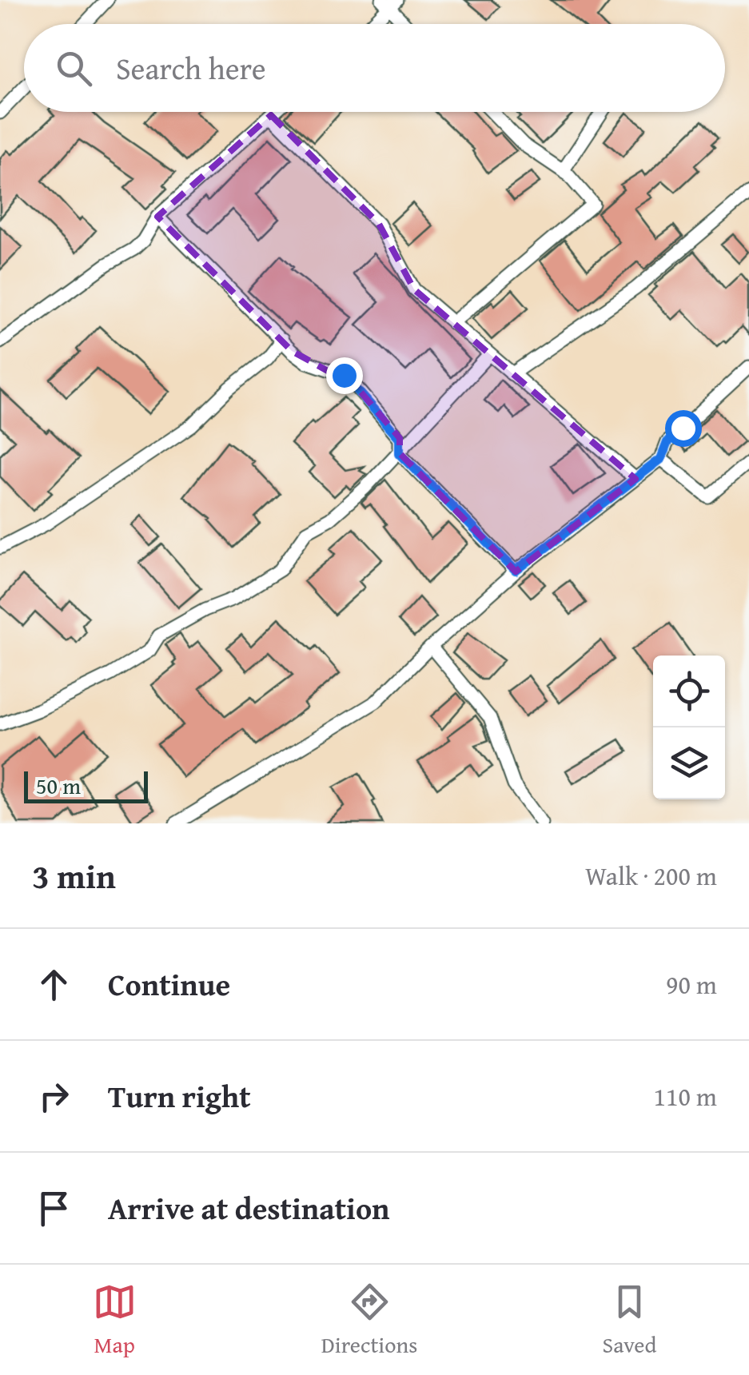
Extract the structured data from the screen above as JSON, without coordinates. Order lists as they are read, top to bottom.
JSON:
{
  "scale_bar": "50 m",
  "page": {
    "search": "Search here",
    "scale": "50 m",
    "heading": ["3 min", "Walk · 200 m"],
    "list": [
      ["Continue", "90 m"],
      ["Turn right", "110 m"],
      "Arrive at destination"
    ],
    "nav": ["Map", "Directions", "Saved"]
  }
}
